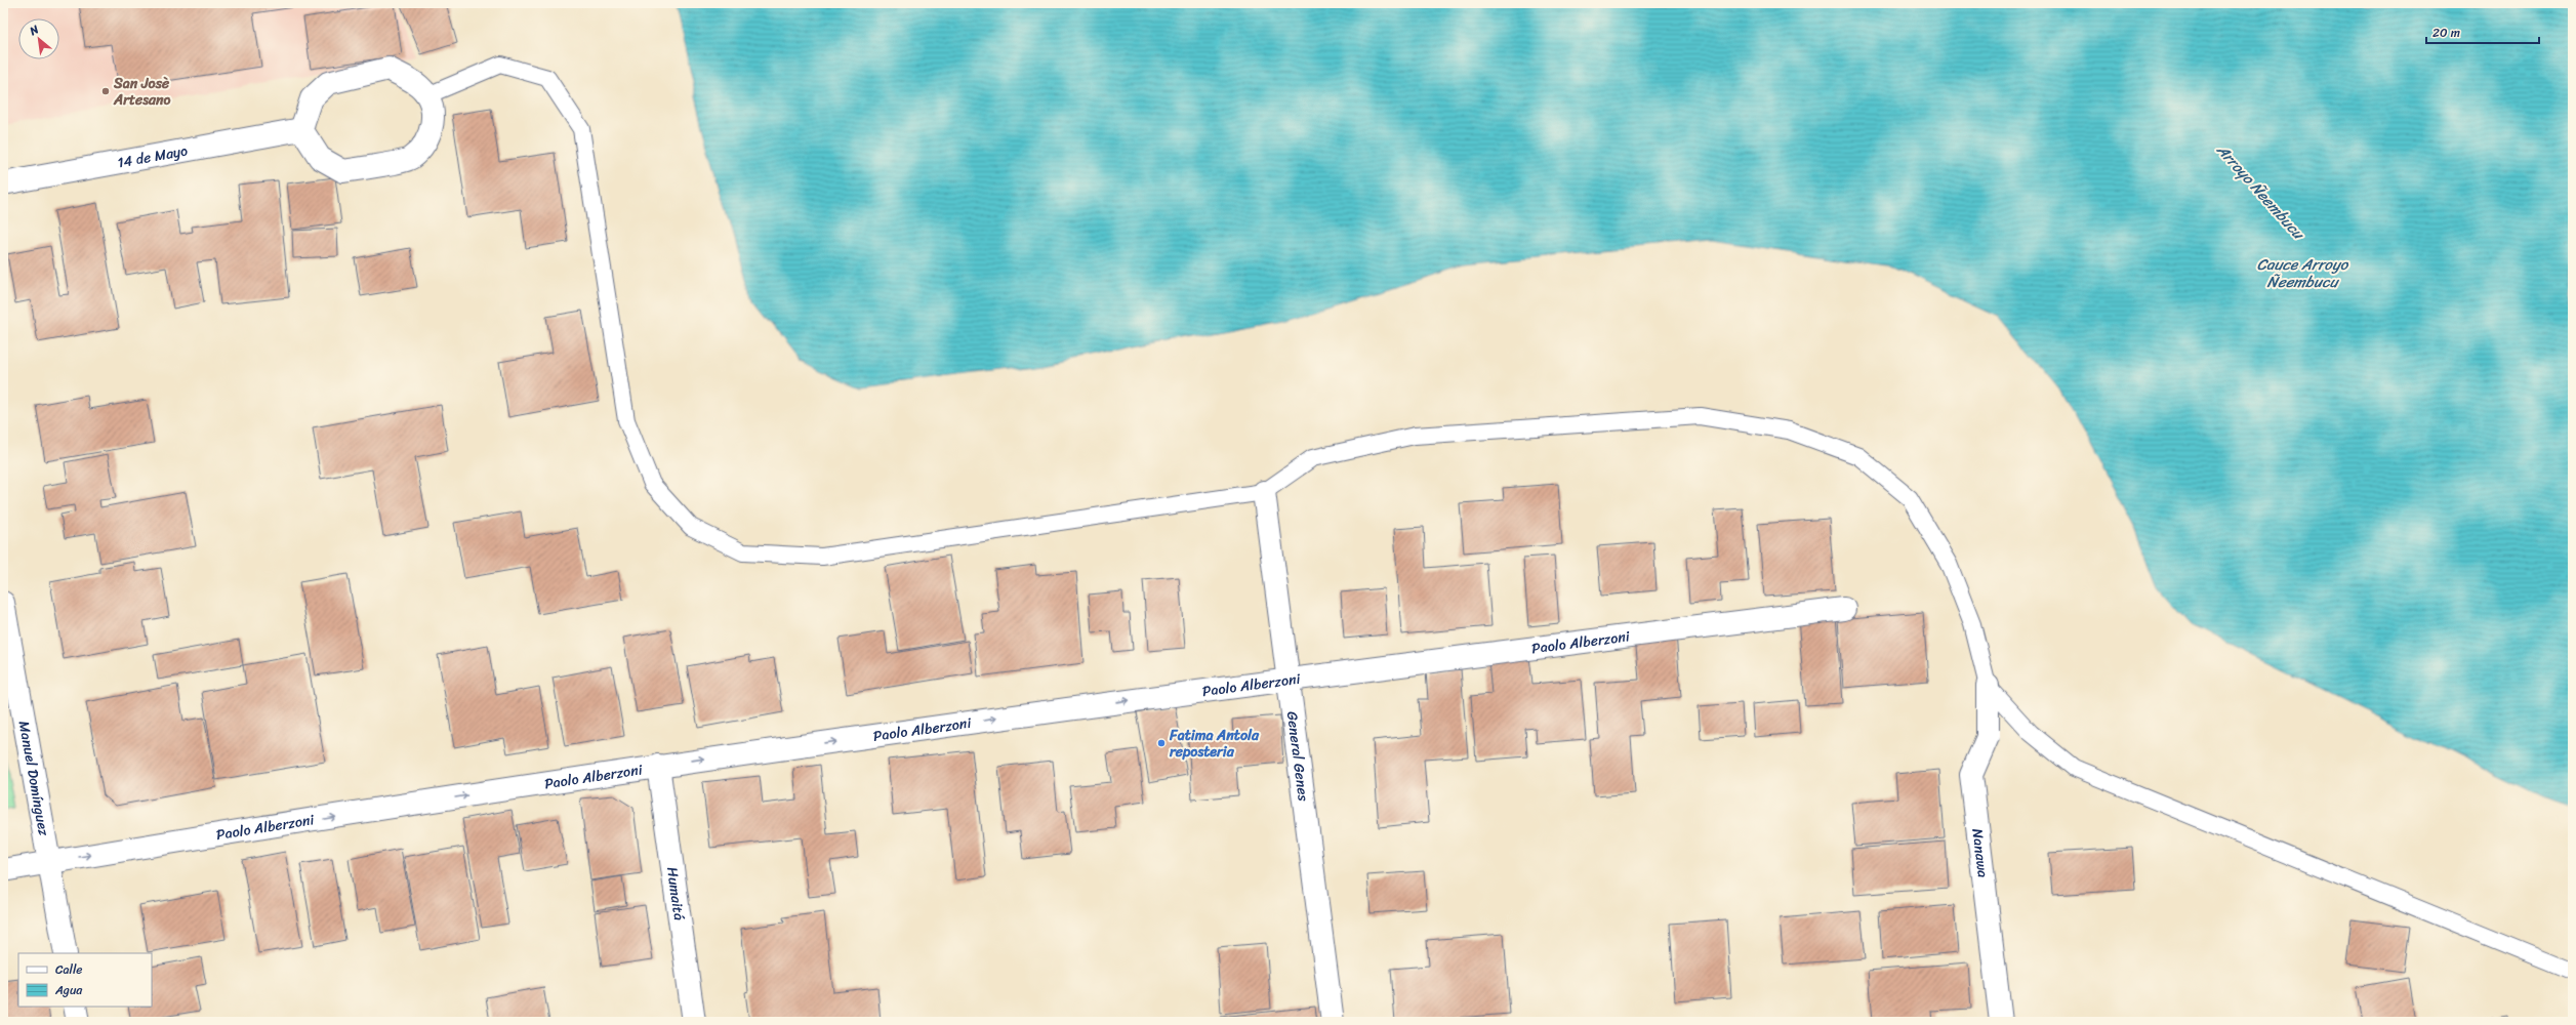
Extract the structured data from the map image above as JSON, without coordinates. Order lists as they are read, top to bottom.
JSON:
{
  "streets": {
    "street": [
      "14 de Mayo",
      "Paolo Alberzoni",
      "General Genes",
      "Manuel Domínguez",
      "Nanawa",
      "Humaitá"
    ]
  },
  "crossings": [
    ["Paolo Alberzoni", "General Genes"],
    ["Paolo Alberzoni", "Manuel Domínguez"],
    ["Paolo Alberzoni", "Humaitá"]
  ],
  "one_way": ["Paolo Alberzoni"],
  "water": ["Arroyo Ñeembucu", "Cauce Arroyo Ñeembucu"],
  "places": ["San Josè Artesano", "Fatima Antola reposteria"],
  "legend": ["Calle", "Agua"],
  "scale_bar": "20 m",
  "north": "top left"
}
